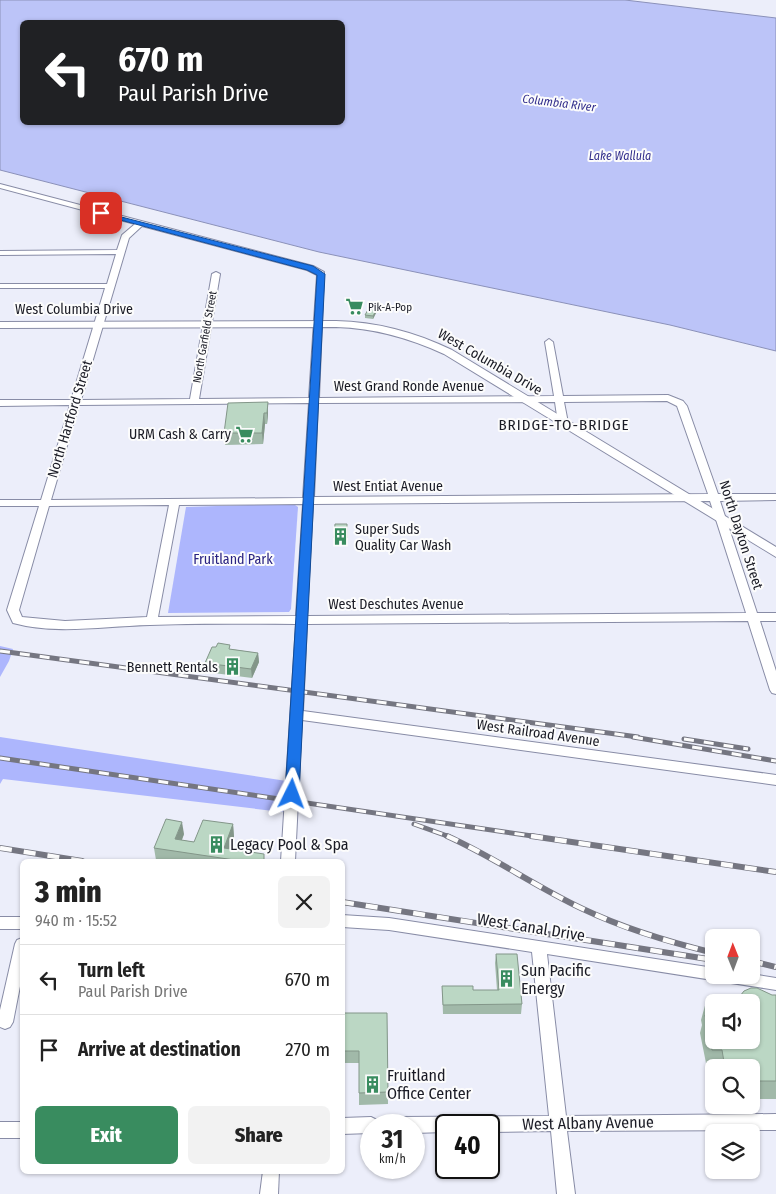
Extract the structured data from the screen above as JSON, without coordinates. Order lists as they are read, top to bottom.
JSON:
{
  "streets": {
    "main road": ["West Columbia Drive"],
    "street": [
      "North Garfield Street",
      "West Grand Ronde Avenue",
      "North Hartford Street",
      "West Entiat Avenue",
      "North Dayton Street",
      "West Deschutes Avenue",
      "West Railroad Avenue",
      "West Canal Drive",
      "West Albany Avenue"
    ]
  },
  "crossings": [
    ["West Columbia Drive", "North Garfield Street"],
    ["West Columbia Drive", "West Grand Ronde Avenue"],
    ["West Columbia Drive", "North Hartford Street"],
    ["West Columbia Drive", "West Entiat Avenue"],
    ["West Columbia Drive", "North Dayton Street"],
    ["North Garfield Street", "West Grand Ronde Avenue"],
    ["West Grand Ronde Avenue", "North Hartford Street"],
    ["West Grand Ronde Avenue", "North Dayton Street"],
    ["North Hartford Street", "West Entiat Avenue"],
    ["North Hartford Street", "West Deschutes Avenue"],
    ["West Entiat Avenue", "North Dayton Street"],
    ["North Dayton Street", "West Deschutes Avenue"]
  ],
  "districts": ["BRIDGE-TO-BRIDGE"],
  "water": ["Columbia River", "Lake Wallula"],
  "parks": ["Fruitland Park"],
  "places": {
    "supermarket": ["Pik-A-Pop", "URM Cash & Carry"],
    "building": [
      "Super Suds Quality Car Wash",
      "Bennett Rentals",
      "Legacy Pool & Spa",
      "Sun Pacific Energy",
      "Fruitland Office Center"
    ]
  },
  "north": "top",
  "page": {
    "turn": ["670 m", "Paul Parish Drive"],
    "heading": ["3 min", "940 m · 15:52"],
    "list": [
      {
        "name": "Turn left",
        "note": "Paul Parish Drive",
        "value": "670 m"
      },
      {
        "name": "Arrive at destination",
        "value": "270 m"
      }
    ],
    "buttons": ["Exit", "Share"],
    "speed": "31 km/h",
    "limit": "40"
  }
}
